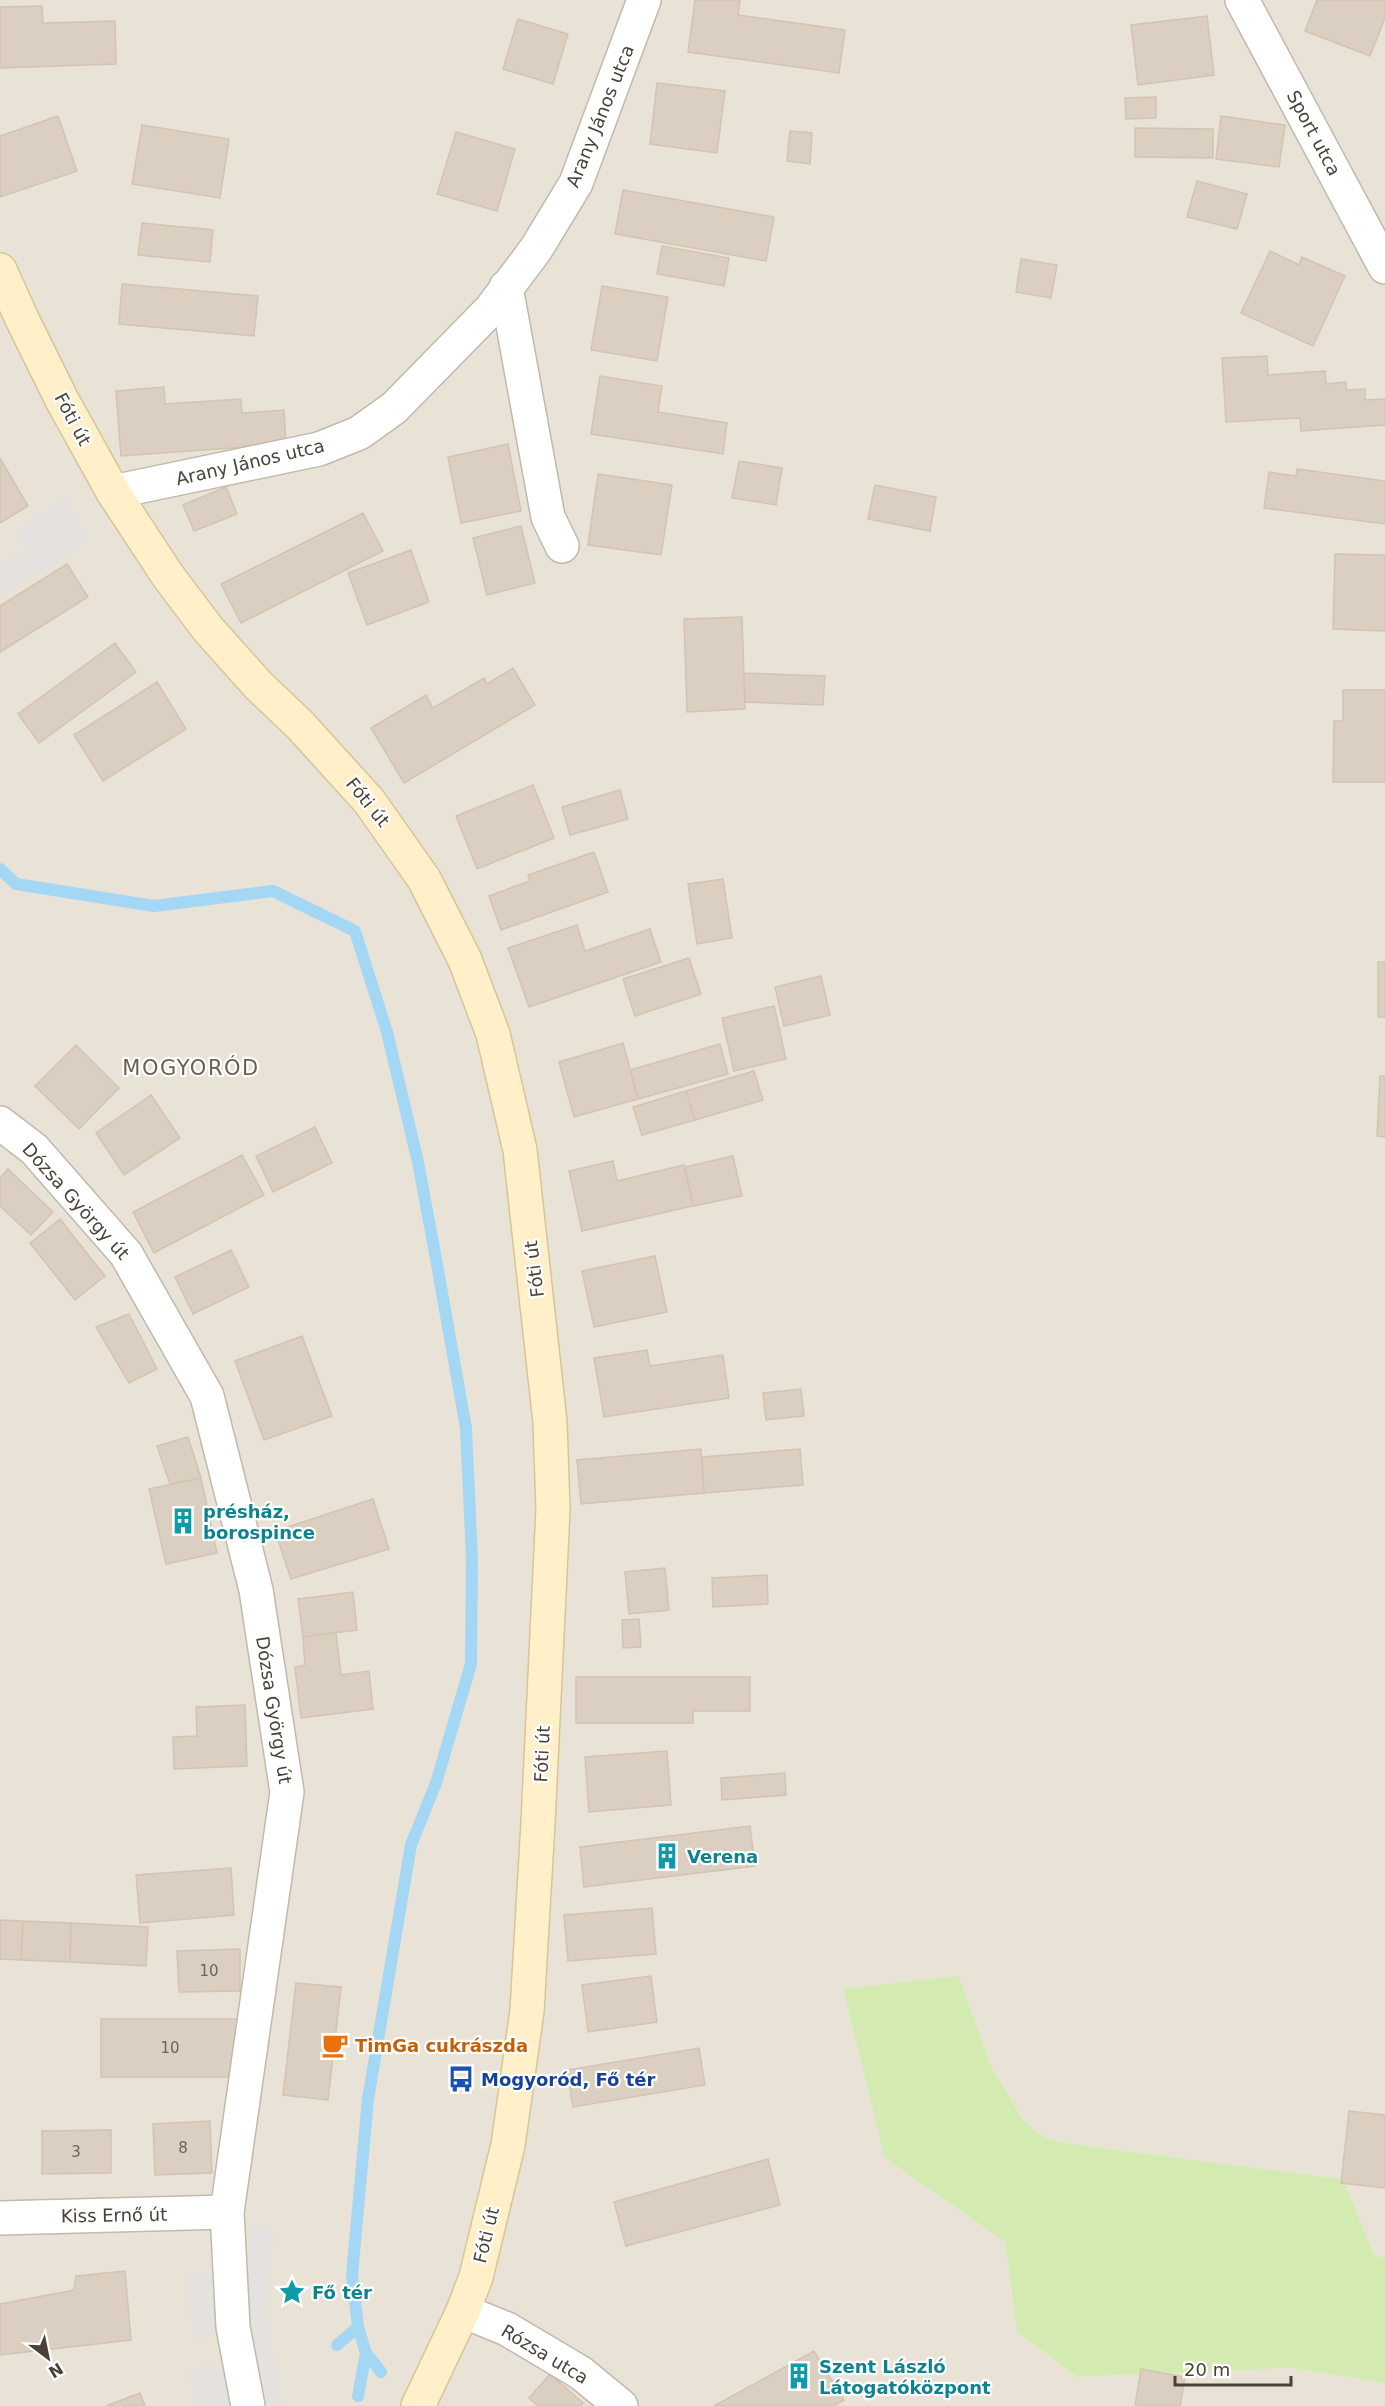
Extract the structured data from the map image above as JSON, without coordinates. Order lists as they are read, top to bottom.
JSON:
{
  "streets": {
    "main road": ["Fóti út"],
    "street": [
      "Arany János utca",
      "Sport utca",
      "Dózsa György út",
      "Kiss Ernő út",
      "Rózsa utca"
    ]
  },
  "crossings": [
    ["Arany János utca", "Fóti út"],
    ["Fóti út", "Rózsa utca"],
    ["Dózsa György út", "Kiss Ernő út"]
  ],
  "districts": ["MOGYORÓD"],
  "places": {
    "building": ["présház, borospince", "Verena", "Szent László Látogatóközpont"],
    "cafe": ["TimGa cukrászda"],
    "bus stop": ["Mogyoród, Fő tér"],
    "place": ["Fő tér"]
  },
  "house_numbers": [
    "10",
    "10",
    "8",
    "3"
  ],
  "scale_bar": "20 m",
  "north": "bottom right"
}
